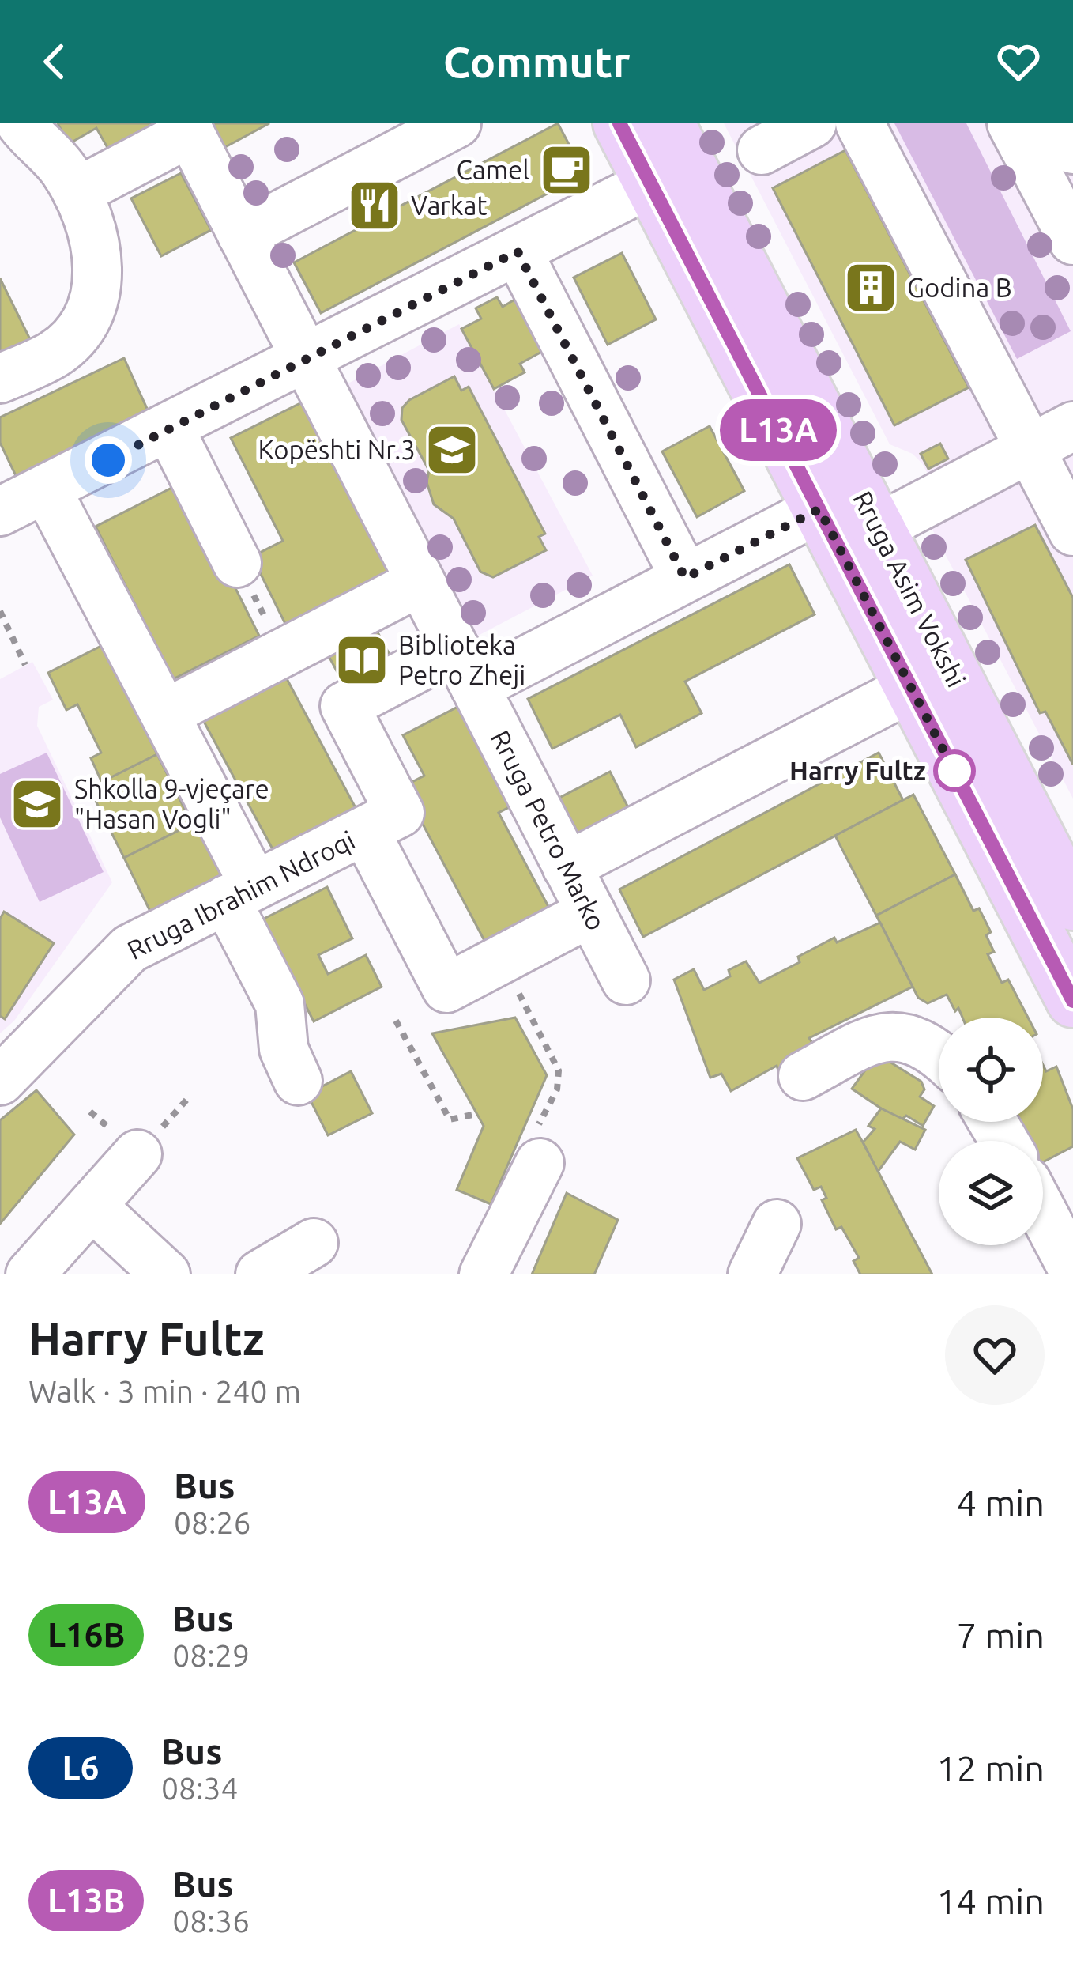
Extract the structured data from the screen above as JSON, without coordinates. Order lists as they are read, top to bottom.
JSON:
{
  "streets": {
    "main road": ["Rruga Asim Vokshi"],
    "street": ["Rruga Petro Marko", "Rruga Ibrahim Ndroqi"]
  },
  "crossings": [
    ["Rruga Petro Marko", "Rruga Ibrahim Ndroqi"]
  ],
  "places": {
    "cafe": ["Camel"],
    "restaurant": ["Varkat"],
    "building": ["Godina B"],
    "school or university": ["Kopështi Nr.3", "Shkolla 9-vjeçare \"Hasan Vogli\""],
    "library": ["Biblioteka Petro Zheji"],
    "other": ["Harry Fultz"]
  },
  "lines": ["bus line L13A"],
  "page": {
    "header": "Commutr",
    "on_map": "L13A",
    "heading": ["Harry Fultz", "Walk · 3 min · 240 m"],
    "list": [
      {
        "mark": "L13A",
        "name": "Bus",
        "note": "08:26",
        "value": "4 min"
      },
      {
        "mark": "L16B",
        "name": "Bus",
        "note": "08:29",
        "value": "7 min"
      },
      {
        "mark": "L6",
        "name": "Bus",
        "note": "08:34",
        "value": "12 min"
      },
      {
        "mark": "L13B",
        "name": "Bus",
        "note": "08:36",
        "value": "14 min"
      }
    ]
  }
}
